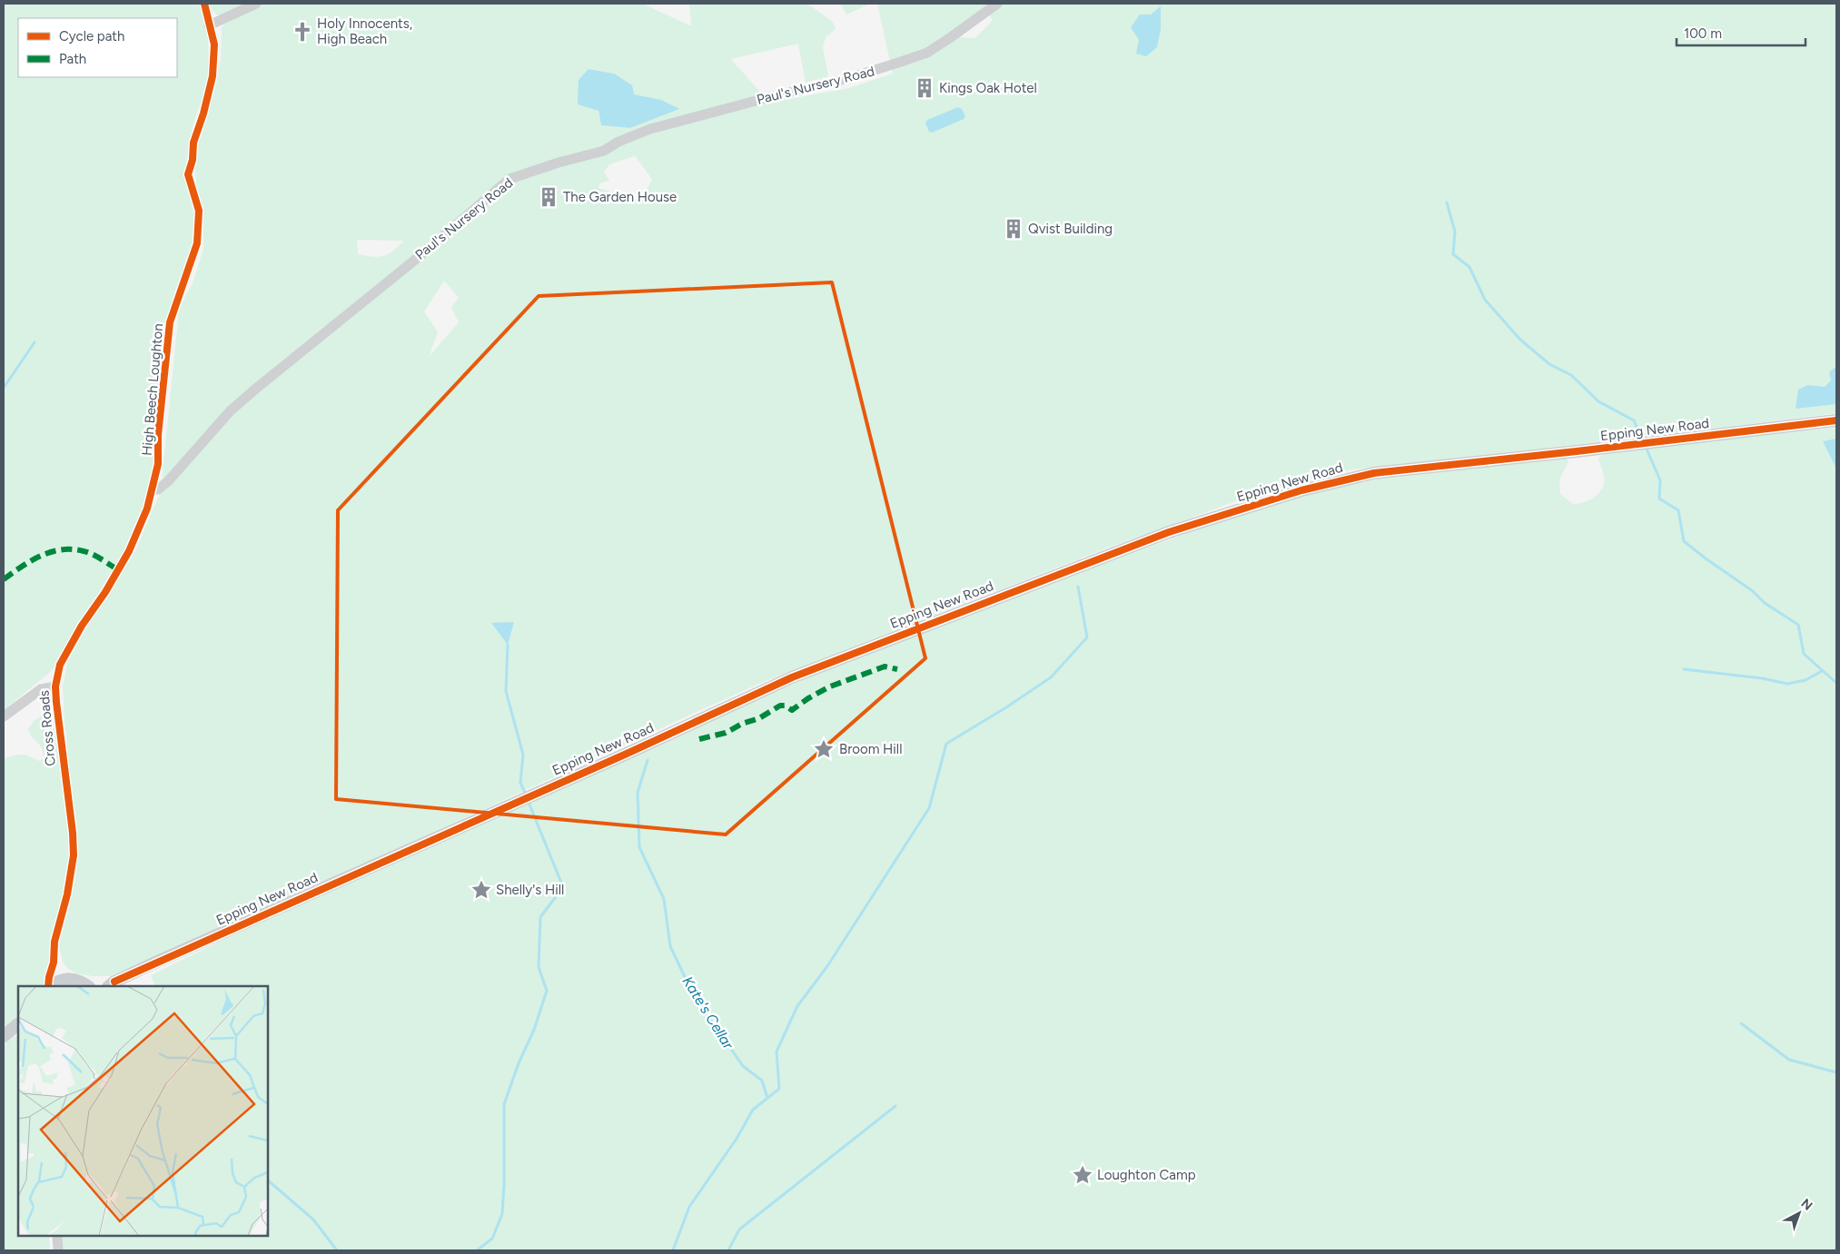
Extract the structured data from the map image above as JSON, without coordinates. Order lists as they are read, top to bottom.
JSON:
{
  "streets": {
    "main road": ["Epping New Road"],
    "street": ["Paul's Nursery Road", "High Beech Loughton", "Cross Roads"]
  },
  "crossings": [
    ["Paul's Nursery Road", "High Beech Loughton"],
    ["Paul's Nursery Road", "Cross Roads"],
    ["High Beech Loughton", "Cross Roads"]
  ],
  "water": ["Kate's Cellar"],
  "places": {
    "church": ["Holy Innocents, High Beach"],
    "building": ["Kings Oak Hotel", "The Garden House", "Qvist Building"],
    "place": ["Broom Hill", "Shelly's Hill", "Loughton Camp"]
  },
  "legend": ["Cycle path", "Path"],
  "scale_bar": "100 m",
  "north": "top right"
}
